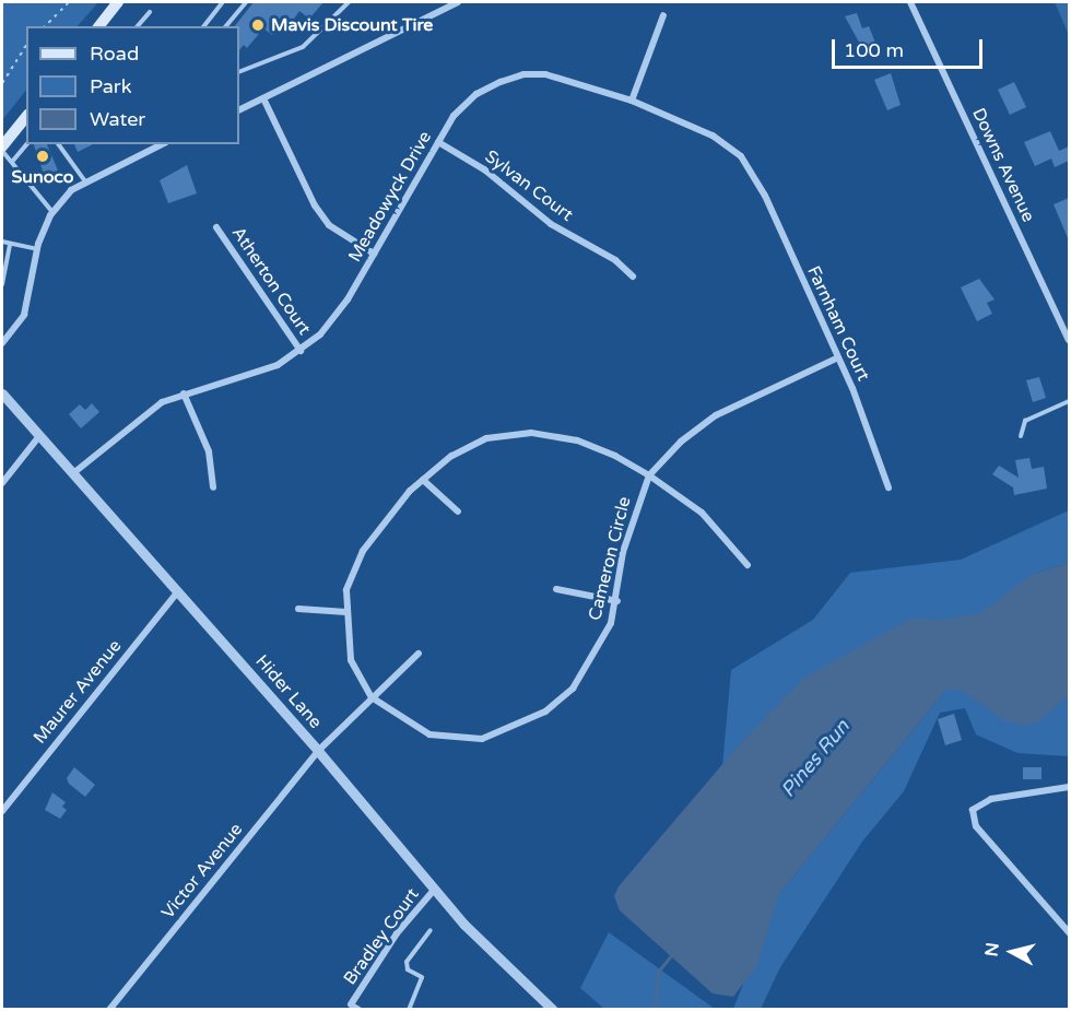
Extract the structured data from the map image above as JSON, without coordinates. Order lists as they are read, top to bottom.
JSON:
{
  "streets": {
    "street": [
      "Downs Avenue",
      "Sylvan Court",
      "Meadowyck Drive",
      "Atherton Court",
      "Farnham Court",
      "Cameron Circle",
      "Maurer Avenue",
      "Hider Lane",
      "Victor Avenue",
      "Bradley Court"
    ]
  },
  "crossings": [
    ["Sylvan Court", "Meadowyck Drive"],
    ["Meadowyck Drive", "Atherton Court"],
    ["Meadowyck Drive", "Farnham Court"],
    ["Meadowyck Drive", "Hider Lane"],
    ["Farnham Court", "Cameron Circle"],
    ["Maurer Avenue", "Hider Lane"],
    ["Hider Lane", "Victor Avenue"],
    ["Hider Lane", "Bradley Court"]
  ],
  "water": ["Pines Run"],
  "places": ["Mavis Discount Tire", "Sunoco"],
  "legend": ["Road", "Park", "Water"],
  "scale_bar": "100 m",
  "north": "left"
}
